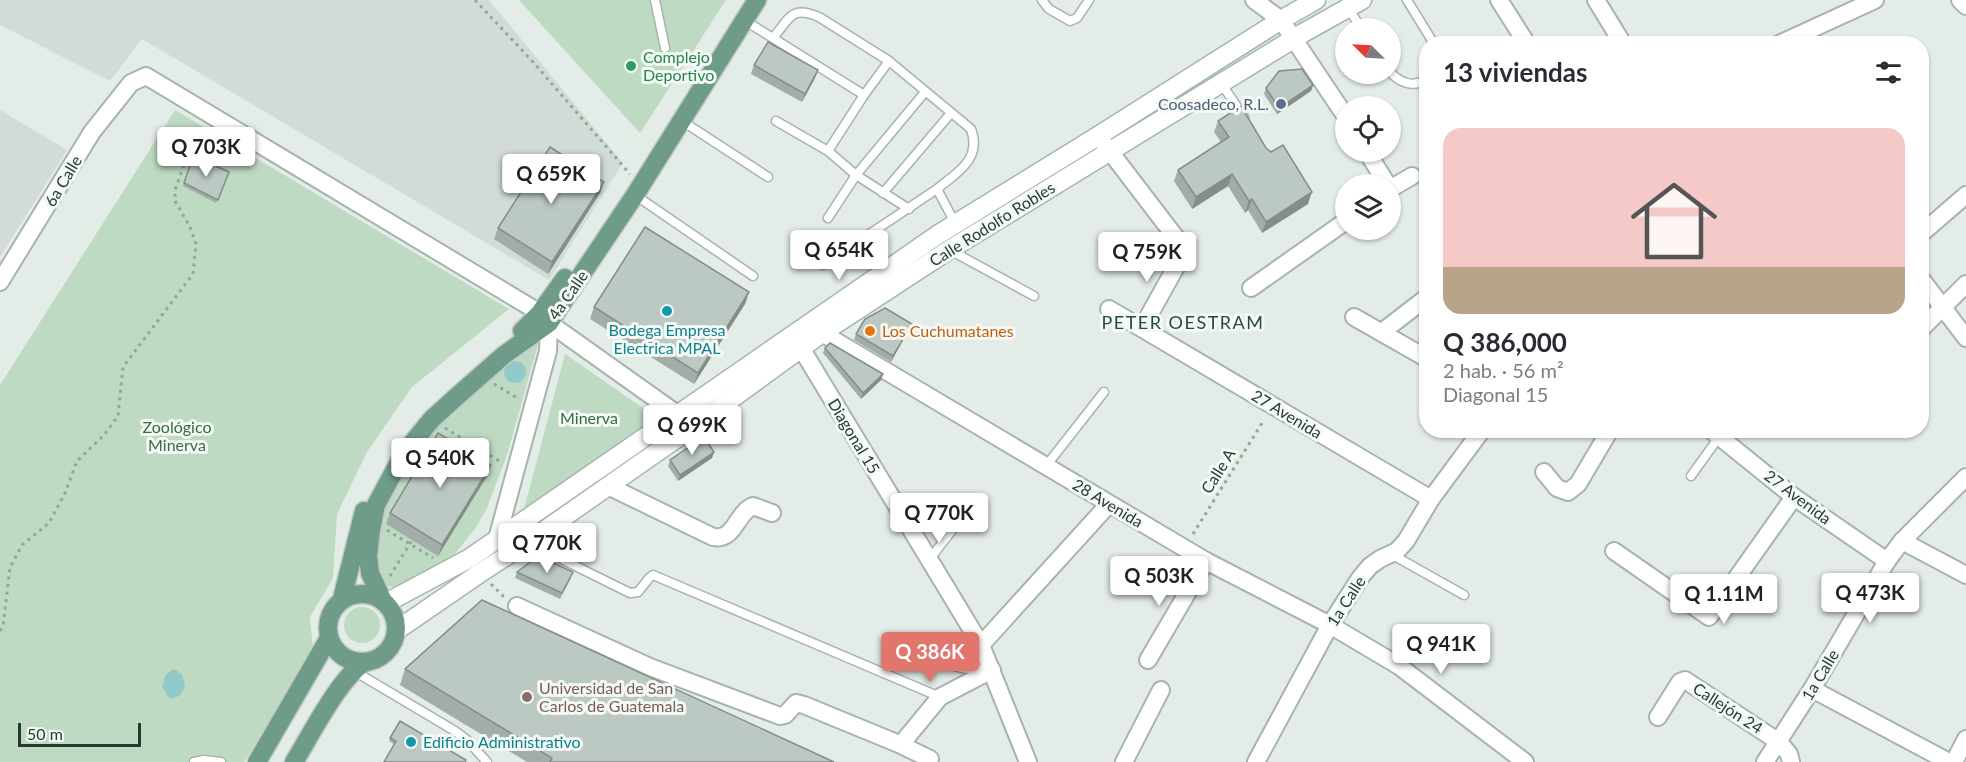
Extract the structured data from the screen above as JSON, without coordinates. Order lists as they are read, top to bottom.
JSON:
{
  "streets": {
    "main road": ["Calle Rodolfo Robles", "4a Calle"],
    "street": [
      "6a Calle",
      "27 Avenida",
      "Diagonal 15",
      "28 Avenida",
      "1a Calle",
      "Callejón 24"
    ],
    "path": ["Calle A"]
  },
  "crossings": [
    ["6a Calle", "4a Calle"],
    ["Calle Rodolfo Robles", "4a Calle"],
    ["Calle Rodolfo Robles", "Diagonal 15"],
    ["Calle Rodolfo Robles", "28 Avenida"],
    ["27 Avenida", "Calle A"],
    ["27 Avenida", "1a Calle"],
    ["Calle A", "28 Avenida"],
    ["28 Avenida", "1a Calle"],
    ["1a Calle", "Callejón 24"]
  ],
  "districts": ["PETER OESTRAM"],
  "parks": ["Minerva", "Zoológico Minerva"],
  "places": [
    "Complejo Deportivo",
    "Coosadeco, R.L.",
    "Bodega Empresa Electrica MPAL",
    "Los Cuchumatanes",
    "Universidad de San Carlos de Guatemala",
    "Edificio Administrativo"
  ],
  "scale_bar": "50 m",
  "north": "top left",
  "page": {
    "heading": "13 viviendas",
    "list": [
      {
        "name": "Q 386,000",
        "note": "2 hab. · 56 m² · Diagonal 15"
      }
    ],
    "price": [
      "Q 703K",
      "Q 659K",
      "Q 654K",
      "Q 759K",
      "Q 699K",
      "Q 540K",
      "Q 770K",
      "Q 770K",
      "Q 503K",
      "Q 473K",
      "Q 1.11M",
      "Q 941K",
      "Q 386K"
    ],
    "scale": "50 m"
  }
}
